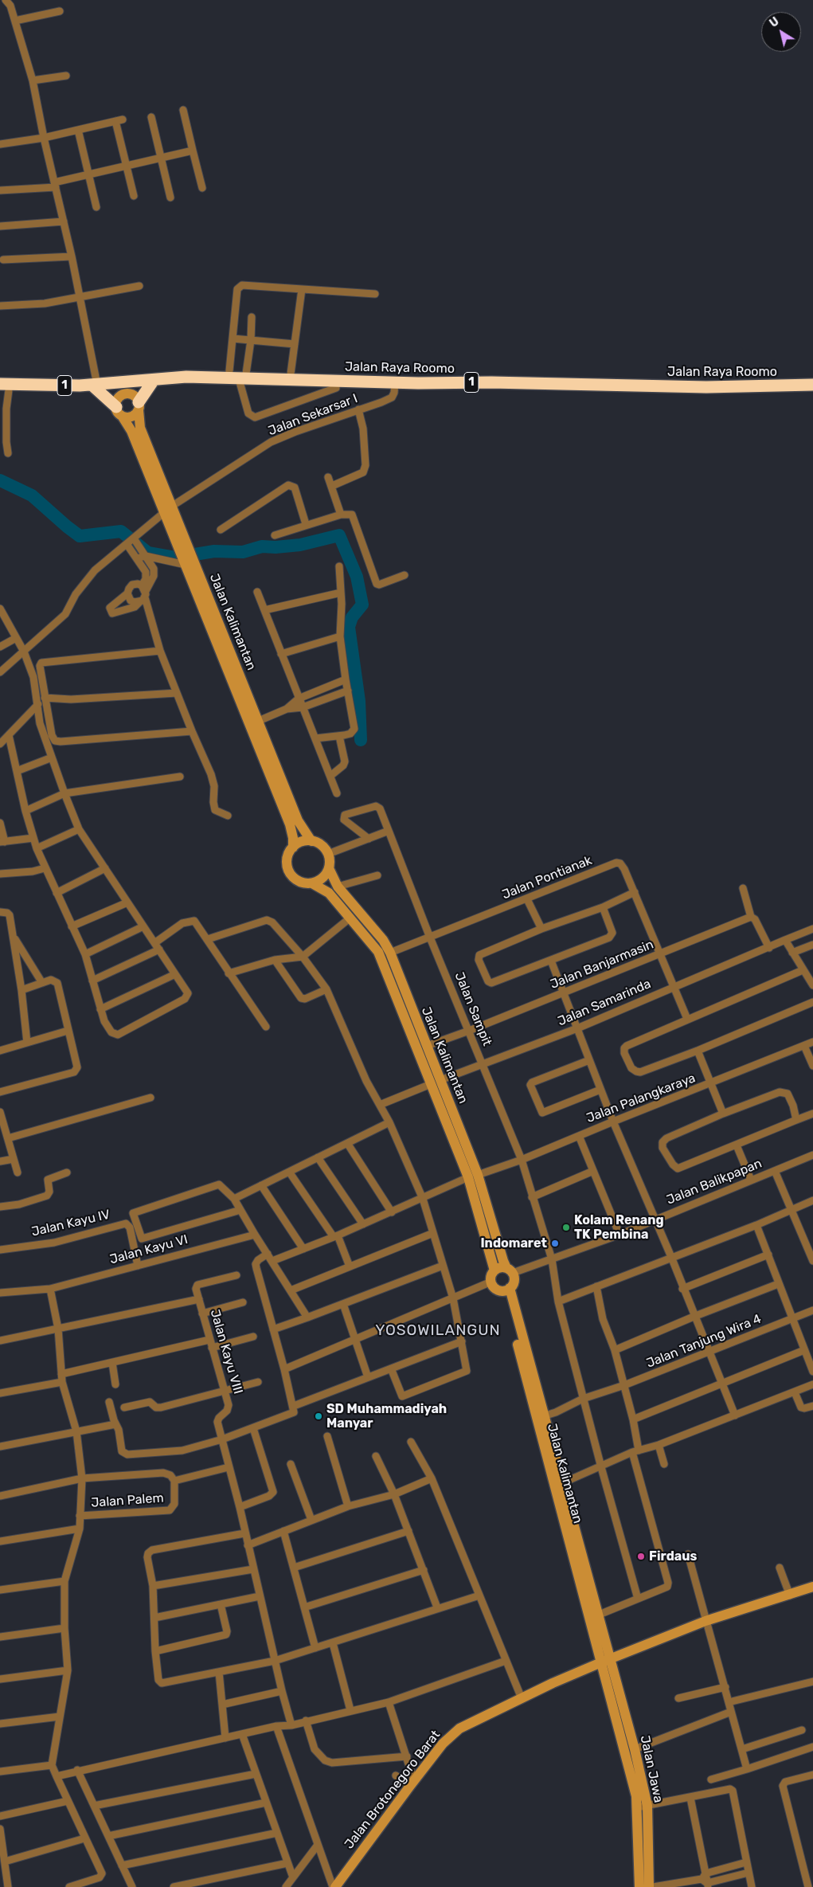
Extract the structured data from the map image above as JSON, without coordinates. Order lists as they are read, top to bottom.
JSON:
{
  "streets": {
    "highway": ["Jalan Raya Roomo", "1"],
    "main road": ["Jalan Kalimantan", "Jalan Jawa", "Jalan Brotonegoro Barat"],
    "street": [
      "Jalan Sekarsar I",
      "Jalan Pontianak",
      "Jalan Banjarmasin",
      "Jalan Samarinda",
      "Jalan Sampit",
      "Jalan Palangkaraya",
      "Jalan Balikpapan",
      "Jalan Kayu IV",
      "Jalan Kayu VI",
      "Jalan Tanjung Wira 4",
      "Jalan Kayu VIII",
      "Jalan Palem"
    ]
  },
  "crossings": [
    ["Jalan Raya Roomo", "1"],
    ["Jalan Raya Roomo", "Jalan Sekarsar I"],
    ["Jalan Raya Roomo", "Jalan Kalimantan"],
    ["1", "Jalan Kalimantan"],
    ["Jalan Sekarsar I", "Jalan Kalimantan"],
    ["Jalan Kalimantan", "Jalan Pontianak"],
    ["Jalan Kalimantan", "Jalan Banjarmasin"],
    ["Jalan Kalimantan", "Jalan Samarinda"],
    ["Jalan Kalimantan", "Jalan Palangkaraya"],
    ["Jalan Kalimantan", "Jalan Balikpapan"],
    ["Jalan Kalimantan", "Jalan Tanjung Wira 4"],
    ["Jalan Kalimantan", "Jalan Jawa"],
    ["Jalan Kalimantan", "Jalan Brotonegoro Barat"],
    ["Jalan Pontianak", "Jalan Banjarmasin"],
    ["Jalan Pontianak", "Jalan Samarinda"],
    ["Jalan Pontianak", "Jalan Sampit"],
    ["Jalan Banjarmasin", "Jalan Sampit"],
    ["Jalan Samarinda", "Jalan Sampit"],
    ["Jalan Sampit", "Jalan Palangkaraya"],
    ["Jalan Sampit", "Jalan Balikpapan"],
    ["Jalan Sampit", "Jalan Tanjung Wira 4"],
    ["Jalan Kayu IV", "Jalan Kayu VI"],
    ["Jalan Kayu VIII", "Jalan Palem"],
    ["Jalan Jawa", "Jalan Brotonegoro Barat"]
  ],
  "districts": ["YOSOWILANGUN"],
  "places": [
    "Kolam Renang TK Pembina",
    "Indomaret",
    "SD Muhammadiyah Manyar",
    "Firdaus"
  ],
  "north": "top left"
}
